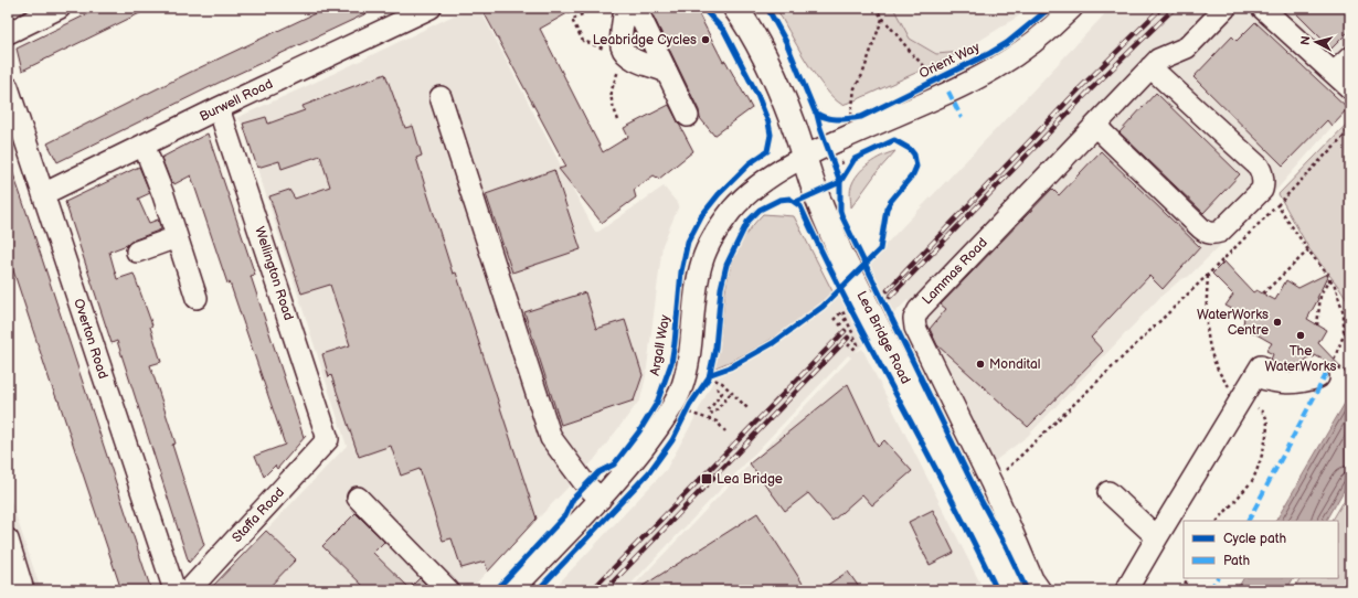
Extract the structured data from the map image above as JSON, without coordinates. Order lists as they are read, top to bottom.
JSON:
{
  "streets": {
    "main road": ["Lea Bridge Road"],
    "street": [
      "Orient Way",
      "Burwell Road",
      "Lammas Road",
      "Wellington Road",
      "Overton Road",
      "Staffa Road"
    ],
    "cycle path": ["Argall Way"]
  },
  "crossings": [
    ["Orient Way", "Lea Bridge Road"],
    ["Burwell Road", "Wellington Road"],
    ["Burwell Road", "Overton Road"],
    ["Wellington Road", "Staffa Road"]
  ],
  "places": {
    "other": [
      "Leabridge Cycles",
      "WaterWorks Centre",
      "The WaterWorks",
      "Mondital"
    ],
    "transit": ["Lea Bridge"]
  },
  "legend": ["Cycle path", "Path"],
  "north": "left"
}
